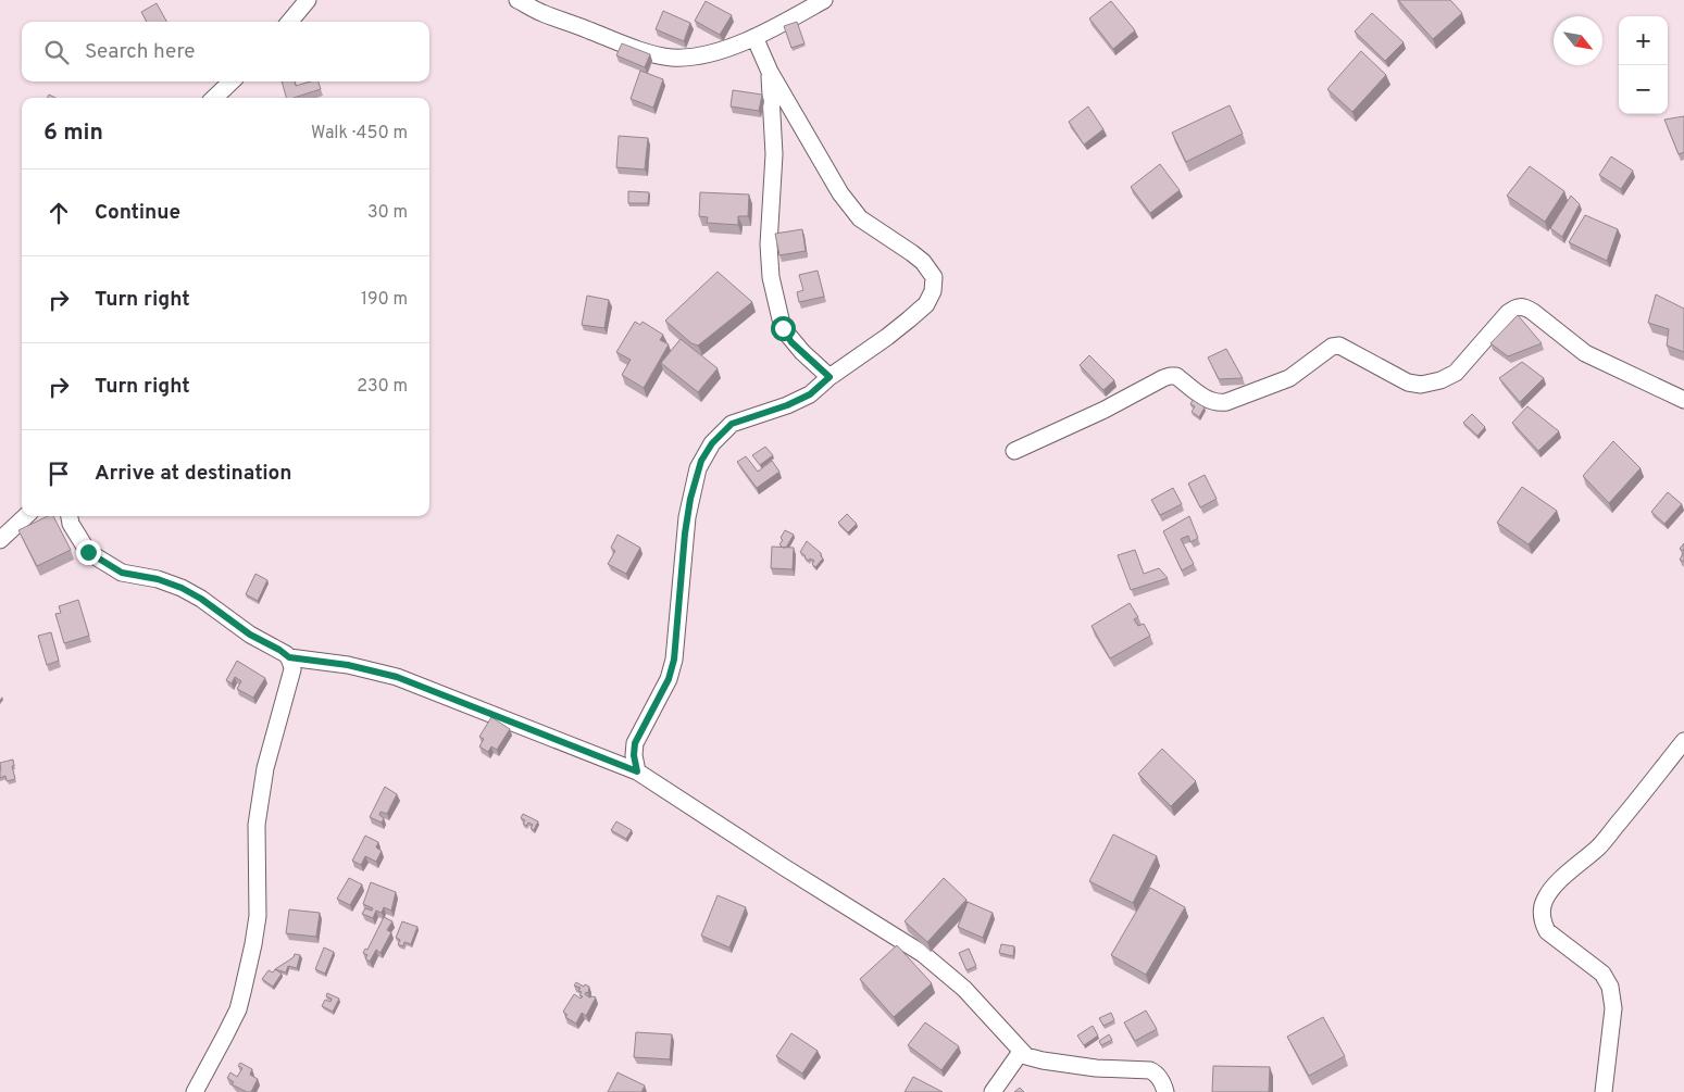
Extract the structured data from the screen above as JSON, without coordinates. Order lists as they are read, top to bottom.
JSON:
{
  "north": "bottom right",
  "page": {
    "map_buttons": ["+", "−"],
    "search": "Search here",
    "heading": ["6 min", "Walk · 450 m"],
    "list": [
      ["Continue", "30 m"],
      ["Turn right", "190 m"],
      ["Turn right", "230 m"],
      "Arrive at destination"
    ]
  }
}
